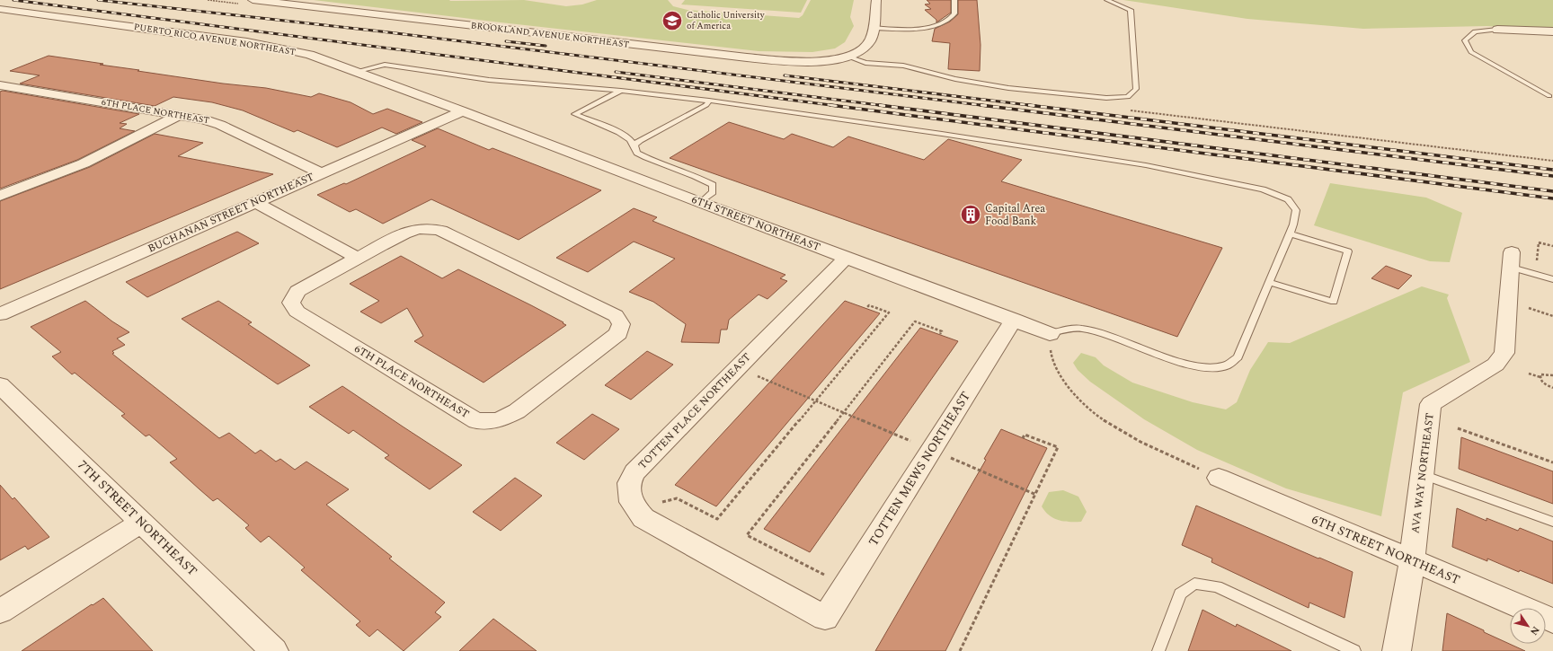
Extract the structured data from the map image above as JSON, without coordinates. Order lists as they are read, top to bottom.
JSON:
{
  "streets": {
    "street": [
      "BROOKLAND AVENUE NORTHEAST",
      "PUERTO RICO AVENUE NORTHEAST",
      "6TH PLACE NORTHEAST",
      "BUCHANAN STREET NORTHEAST",
      "6TH STREET NORTHEAST",
      "TOTTEN PLACE NORTHEAST",
      "TOTTEN MEWS NORTHEAST",
      "AVA WAY NORTHEAST",
      "7TH STREET NORTHEAST"
    ]
  },
  "crossings": [
    ["PUERTO RICO AVENUE NORTHEAST", "BUCHANAN STREET NORTHEAST"],
    ["PUERTO RICO AVENUE NORTHEAST", "6TH STREET NORTHEAST"],
    ["6TH PLACE NORTHEAST", "BUCHANAN STREET NORTHEAST"],
    ["BUCHANAN STREET NORTHEAST", "6TH STREET NORTHEAST"],
    ["6TH STREET NORTHEAST", "TOTTEN PLACE NORTHEAST"],
    ["6TH STREET NORTHEAST", "TOTTEN MEWS NORTHEAST"],
    ["6TH STREET NORTHEAST", "AVA WAY NORTHEAST"],
    ["TOTTEN PLACE NORTHEAST", "TOTTEN MEWS NORTHEAST"]
  ],
  "places": {
    "school or university": ["Catholic University of America"],
    "building": ["Capital Area Food Bank"]
  },
  "north": "bottom right"
}
